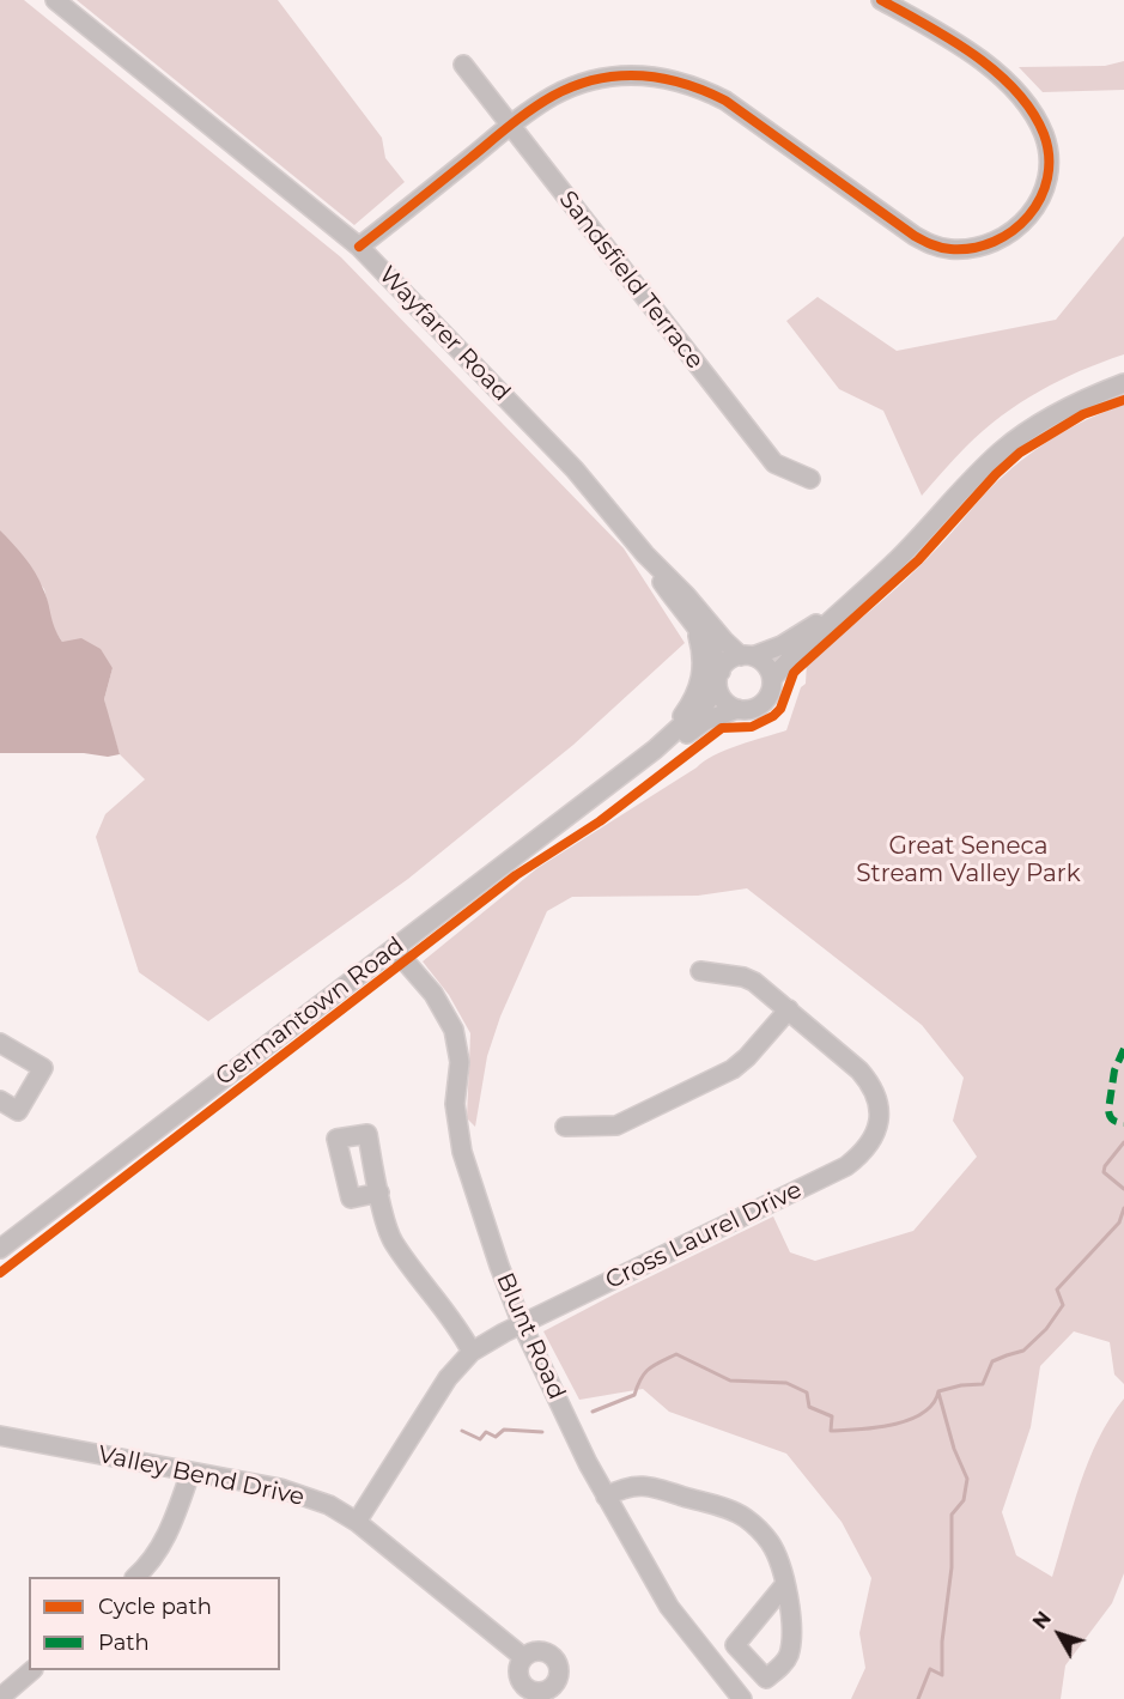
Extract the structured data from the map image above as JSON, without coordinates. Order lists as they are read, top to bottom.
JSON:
{
  "streets": {
    "street": [
      "Sandsfield Terrace",
      "Wayfarer Road",
      "Germantown Road",
      "Cross Laurel Drive",
      "Blunt Road",
      "Valley Bend Drive"
    ]
  },
  "crossings": [
    ["Wayfarer Road", "Germantown Road"],
    ["Germantown Road", "Blunt Road"],
    ["Cross Laurel Drive", "Blunt Road"],
    ["Cross Laurel Drive", "Valley Bend Drive"]
  ],
  "parks": ["Great Seneca Stream Valley Park"],
  "legend": ["Cycle path", "Path"],
  "north": "top left"
}
